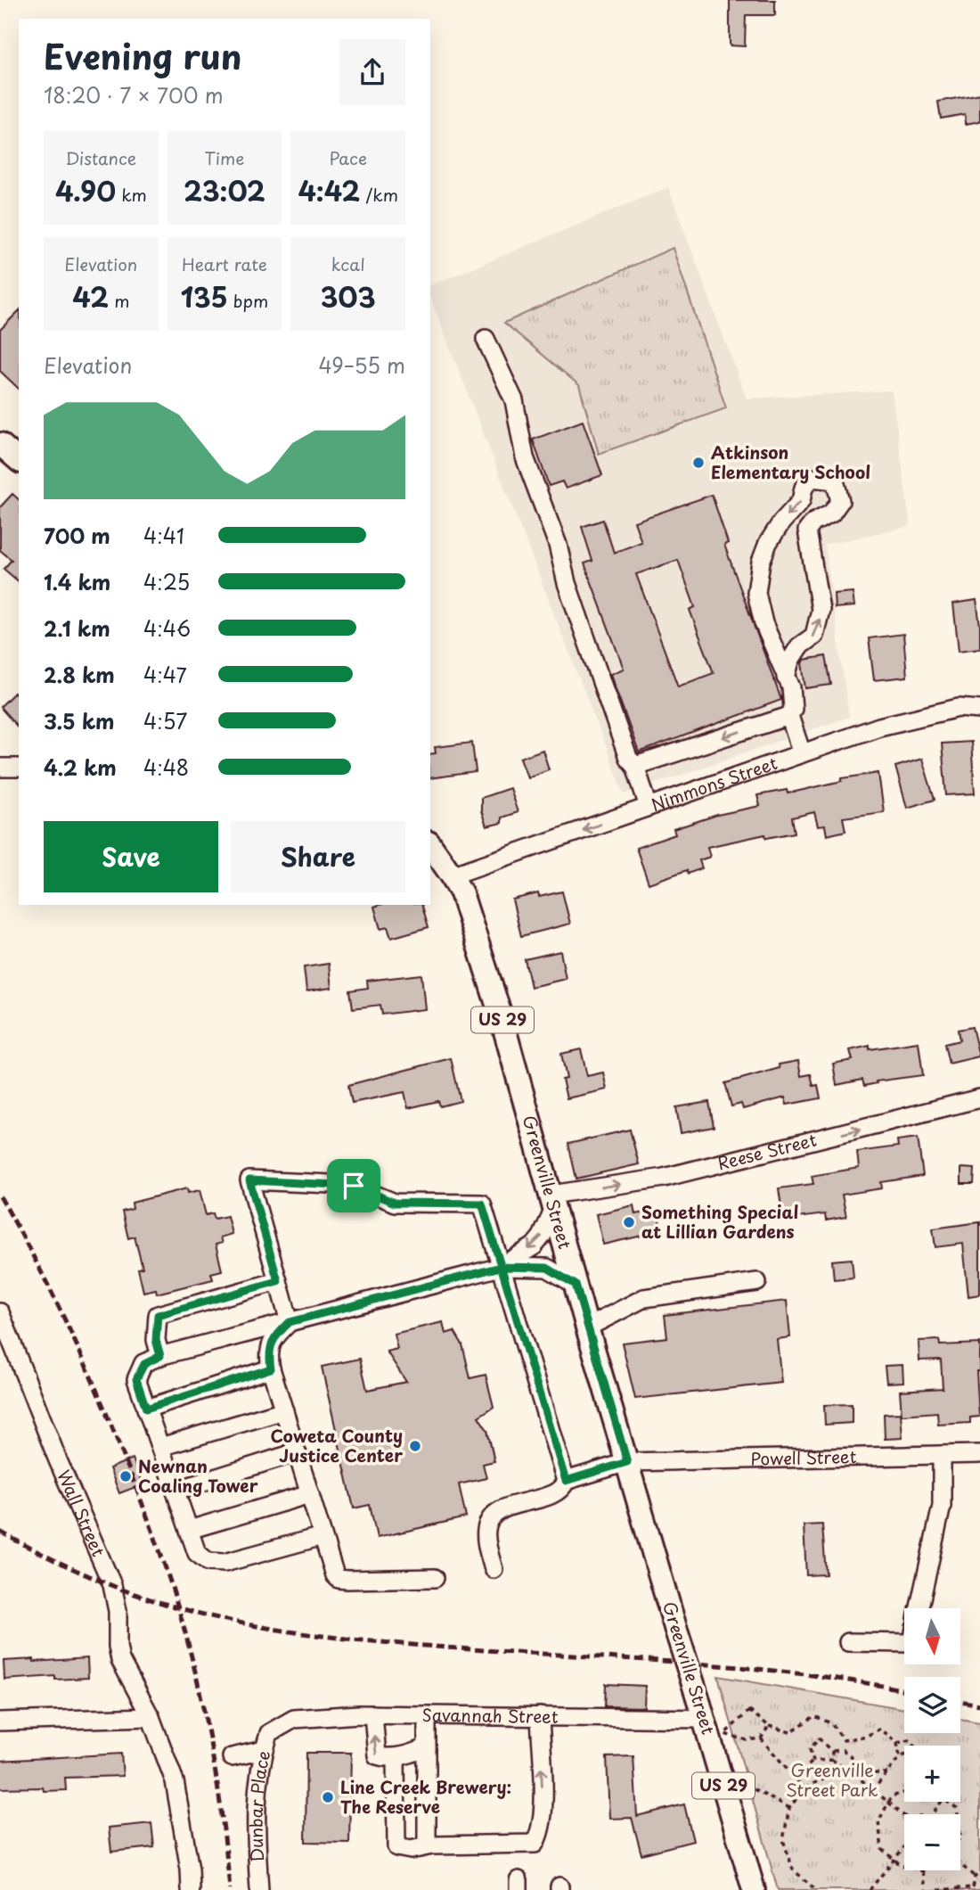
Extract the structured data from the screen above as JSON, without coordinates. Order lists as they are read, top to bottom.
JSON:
{
  "streets": {
    "main road": ["US 29", "Greenville Street"],
    "street": [
      "Nimmons Street",
      "Reese Street",
      "Powell Street",
      "Wall Street",
      "Savannah Street",
      "Dunbar Place"
    ]
  },
  "crossings": [
    ["Nimmons Street", "Greenville Street"],
    ["Reese Street", "Greenville Street"],
    ["Greenville Street", "Powell Street"],
    ["Greenville Street", "Savannah Street"],
    ["Savannah Street", "Dunbar Place"]
  ],
  "one_way": ["Nimmons Street"],
  "parks": ["Greenville Street Park"],
  "places": [
    "Atkinson Elementary School",
    "Something Special at Lillian Gardens",
    "Coweta County Justice Center",
    "Newnan Coaling Tower",
    "Line Creek Brewery: The Reserve"
  ],
  "north": "bottom",
  "page": {
    "heading": ["Evening run", "18:20 · 7 × 700 m"],
    "stats": [
      ["Distance", "4.90 km"],
      ["Time", "23:02"],
      ["Pace", "4:42 /km"],
      ["Elevation", "42 m"],
      ["Heart rate", "135 bpm"],
      ["kcal", "303"]
    ],
    "chart": ["Elevation", "49–55 m"],
    "list": [
      {
        "name": "700 m",
        "note": "4:41"
      },
      {
        "name": "1.4 km",
        "note": "4:25"
      },
      {
        "name": "2.1 km",
        "note": "4:46"
      },
      {
        "name": "2.8 km",
        "note": "4:47"
      },
      {
        "name": "3.5 km",
        "note": "4:57"
      },
      {
        "name": "4.2 km",
        "note": "4:48"
      }
    ],
    "buttons": ["Save", "Share"],
    "map_buttons": ["+", "−"]
  }
}
